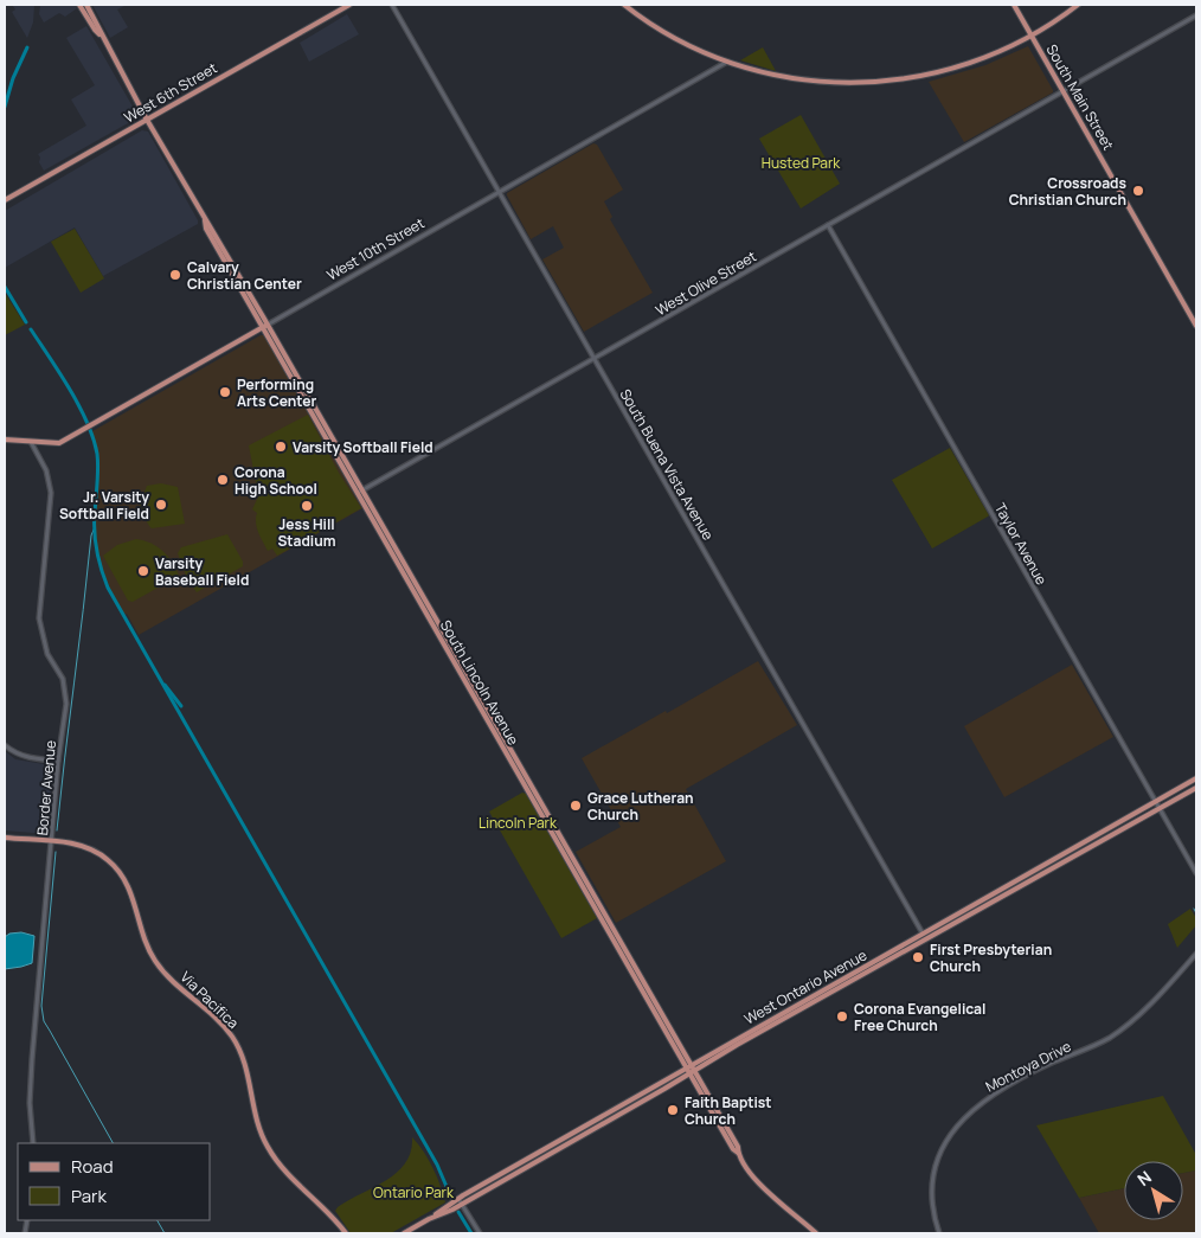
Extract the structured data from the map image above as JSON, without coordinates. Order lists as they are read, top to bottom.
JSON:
{
  "streets": {
    "main road": [
      "West 6th Street",
      "South Main Street",
      "West 10th Street",
      "South Lincoln Avenue",
      "West Ontario Avenue",
      "Via Pacifica"
    ],
    "street": [
      "West Olive Street",
      "South Buena Vista Avenue",
      "Taylor Avenue",
      "Border Avenue",
      "Montoya Drive"
    ]
  },
  "crossings": [
    ["West 6th Street", "South Lincoln Avenue"],
    ["South Main Street", "West Olive Street"],
    ["West 10th Street", "South Buena Vista Avenue"],
    ["West 10th Street", "South Lincoln Avenue"],
    ["West 10th Street", "Border Avenue"],
    ["West Olive Street", "South Buena Vista Avenue"],
    ["West Olive Street", "Taylor Avenue"],
    ["West Olive Street", "South Lincoln Avenue"],
    ["South Buena Vista Avenue", "West Ontario Avenue"],
    ["Taylor Avenue", "West Ontario Avenue"],
    ["South Lincoln Avenue", "West Ontario Avenue"],
    ["Border Avenue", "Via Pacifica"]
  ],
  "parks": ["Husted Park", "Lincoln Park", "Ontario Park"],
  "places": [
    "Crossroads Christian Church",
    "Calvary Christian Center",
    "Performing Arts Center",
    "Varsity Softball Field",
    "Corona High School",
    "Jr. Varsity Softball Field",
    "Jess Hill Stadium",
    "Varsity Baseball Field",
    "Grace Lutheran Church",
    "First Presbyterian Church",
    "Corona Evangelical Free Church",
    "Faith Baptist Church"
  ],
  "legend": ["Road", "Park"],
  "north": "top left"
}
